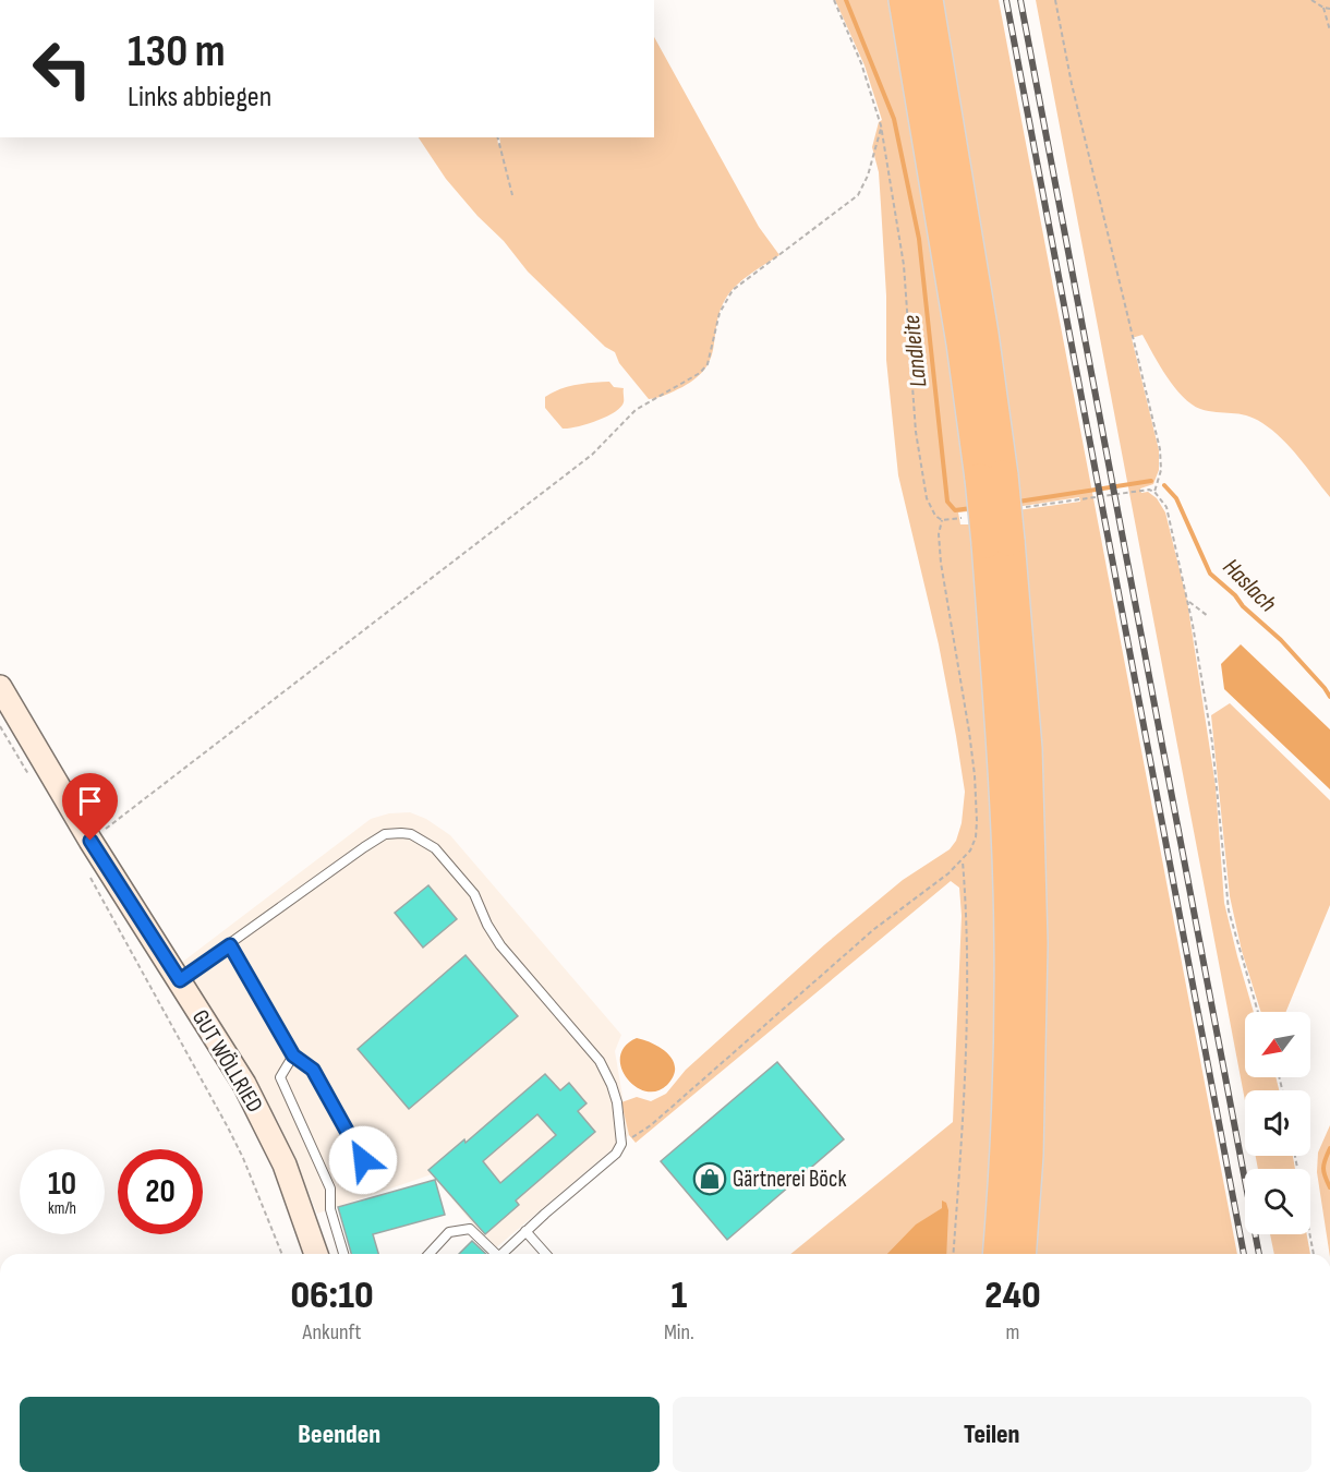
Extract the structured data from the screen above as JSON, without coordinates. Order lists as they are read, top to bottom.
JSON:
{
  "streets": {
    "street": ["GUT WÖLLRIED"]
  },
  "water": ["Landleite", "Haslach"],
  "places": {
    "shop": ["Gärtnerei Böck"]
  },
  "north": "bottom left",
  "page": {
    "turn": ["130 m", "Links abbiegen"],
    "speed": "10 km/h",
    "limit": "20",
    "eta": [
      "06:10",
      "Ankunft",
      "1",
      "Min.",
      "240",
      "m"
    ],
    "buttons": ["Beenden", "Teilen"]
  }
}
